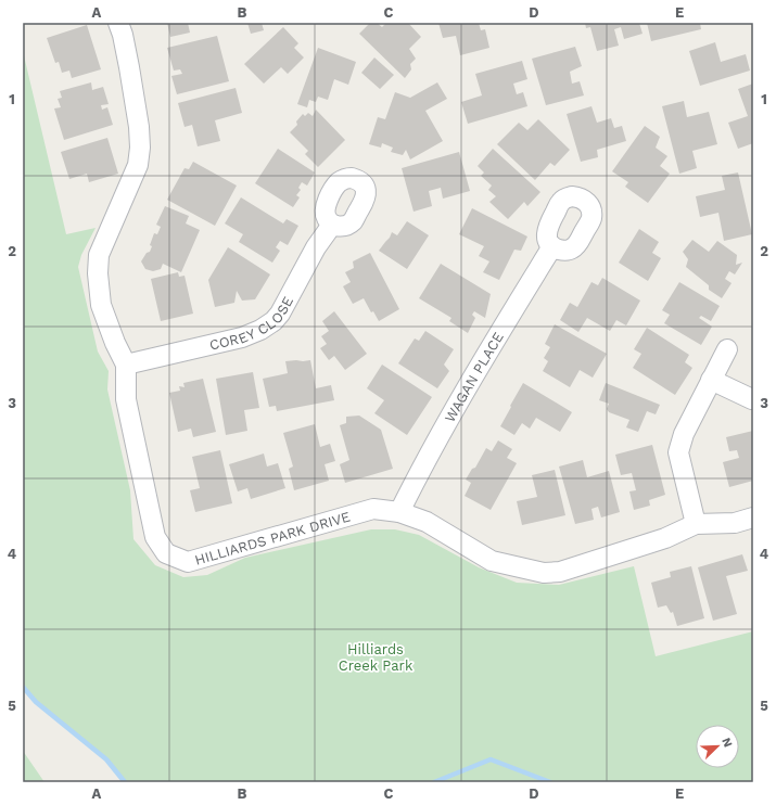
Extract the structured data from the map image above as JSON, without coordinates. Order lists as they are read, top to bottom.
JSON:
{
  "streets": {
    "street": ["COREY CLOSE", "WAGAN PLACE", "HILLIARDS PARK DRIVE"]
  },
  "crossings": [
    ["COREY CLOSE", "HILLIARDS PARK DRIVE"],
    ["WAGAN PLACE", "HILLIARDS PARK DRIVE"]
  ],
  "parks": ["Hilliards Creek Park"],
  "north": "top right",
  "grid": {
    "columns": [
      "A",
      "B",
      "C",
      "D",
      "E"
    ],
    "rows": [
      "1",
      "2",
      "3",
      "4",
      "5"
    ]
  }
}
